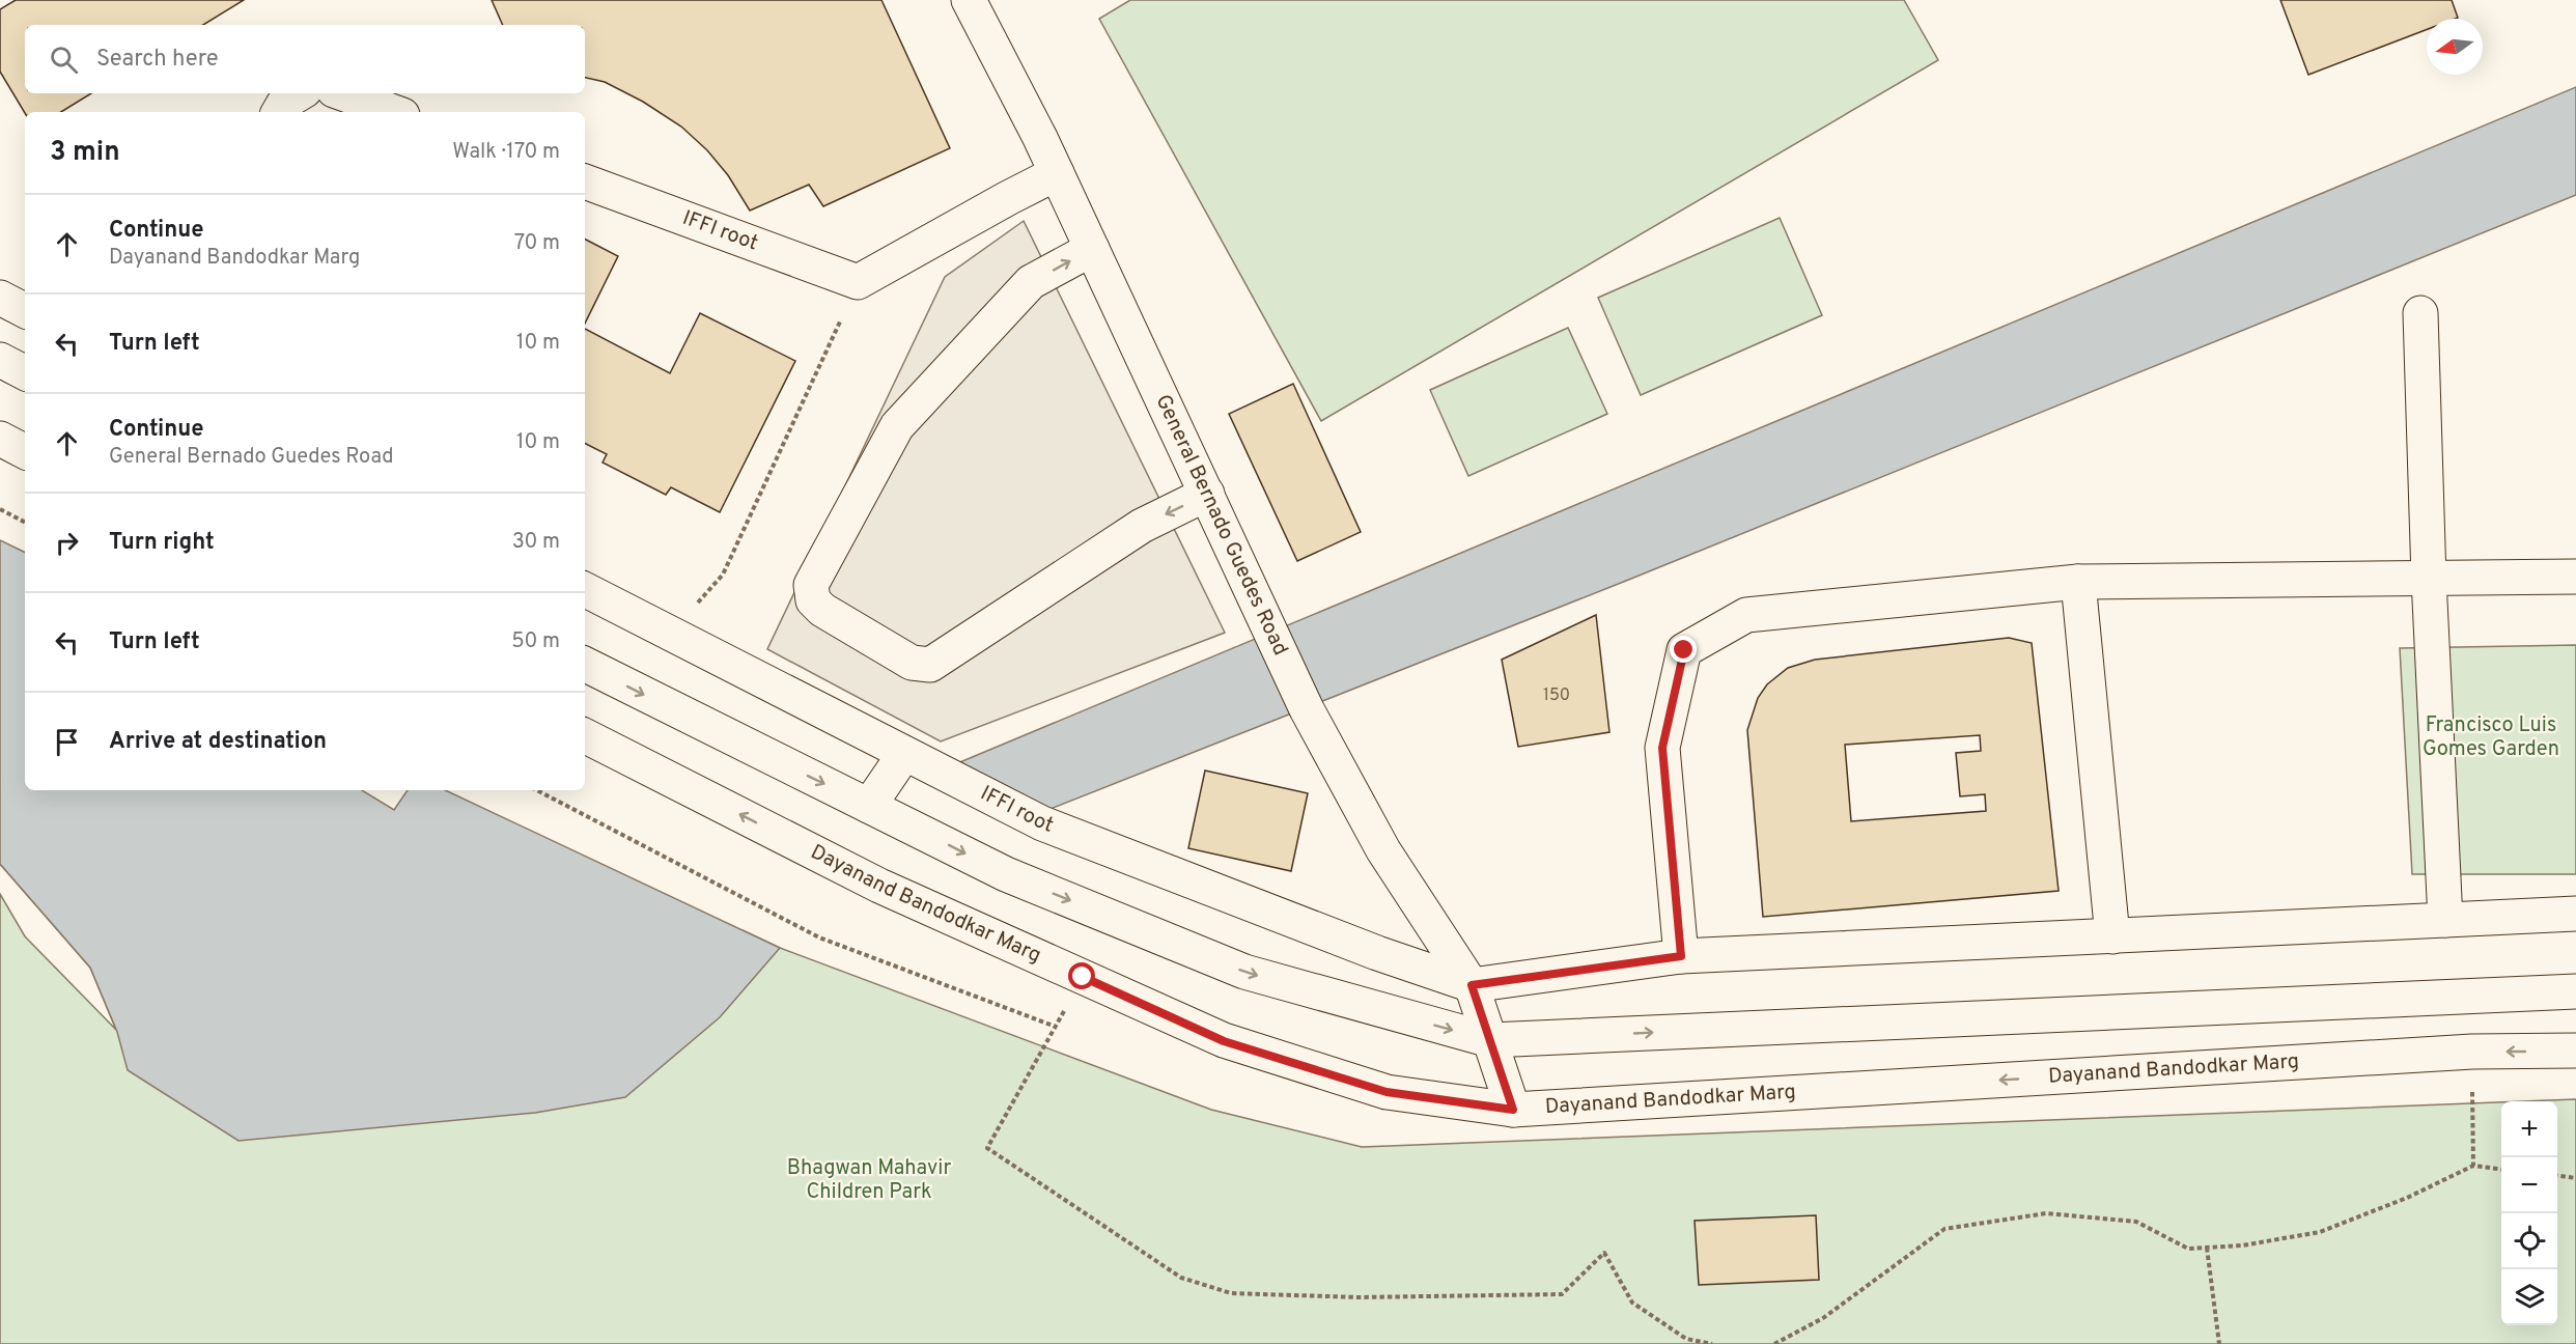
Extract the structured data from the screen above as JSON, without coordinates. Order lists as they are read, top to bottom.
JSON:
{
  "streets": {
    "street": ["IFFI root", "General Bernado Guedes Road", "Dayanand Bandodkar Marg"]
  },
  "crossings": [
    ["IFFI root", "General Bernado Guedes Road"],
    ["General Bernado Guedes Road", "Dayanand Bandodkar Marg"]
  ],
  "parks": ["Francisco Luis Gomes Garden", "Bhagwan Mahavir Children Park"],
  "house_numbers": ["150"],
  "north": "left",
  "page": {
    "search": "Search here",
    "heading": ["3 min", "Walk · 170 m"],
    "list": [
      ["Continue", "Dayanand Bandodkar Marg", "70 m"],
      ["Turn left", "10 m"],
      ["Continue", "General Bernado Guedes Road", "10 m"],
      ["Turn right", "30 m"],
      ["Turn left", "50 m"],
      "Arrive at destination"
    ],
    "map_buttons": ["+", "−"]
  }
}
